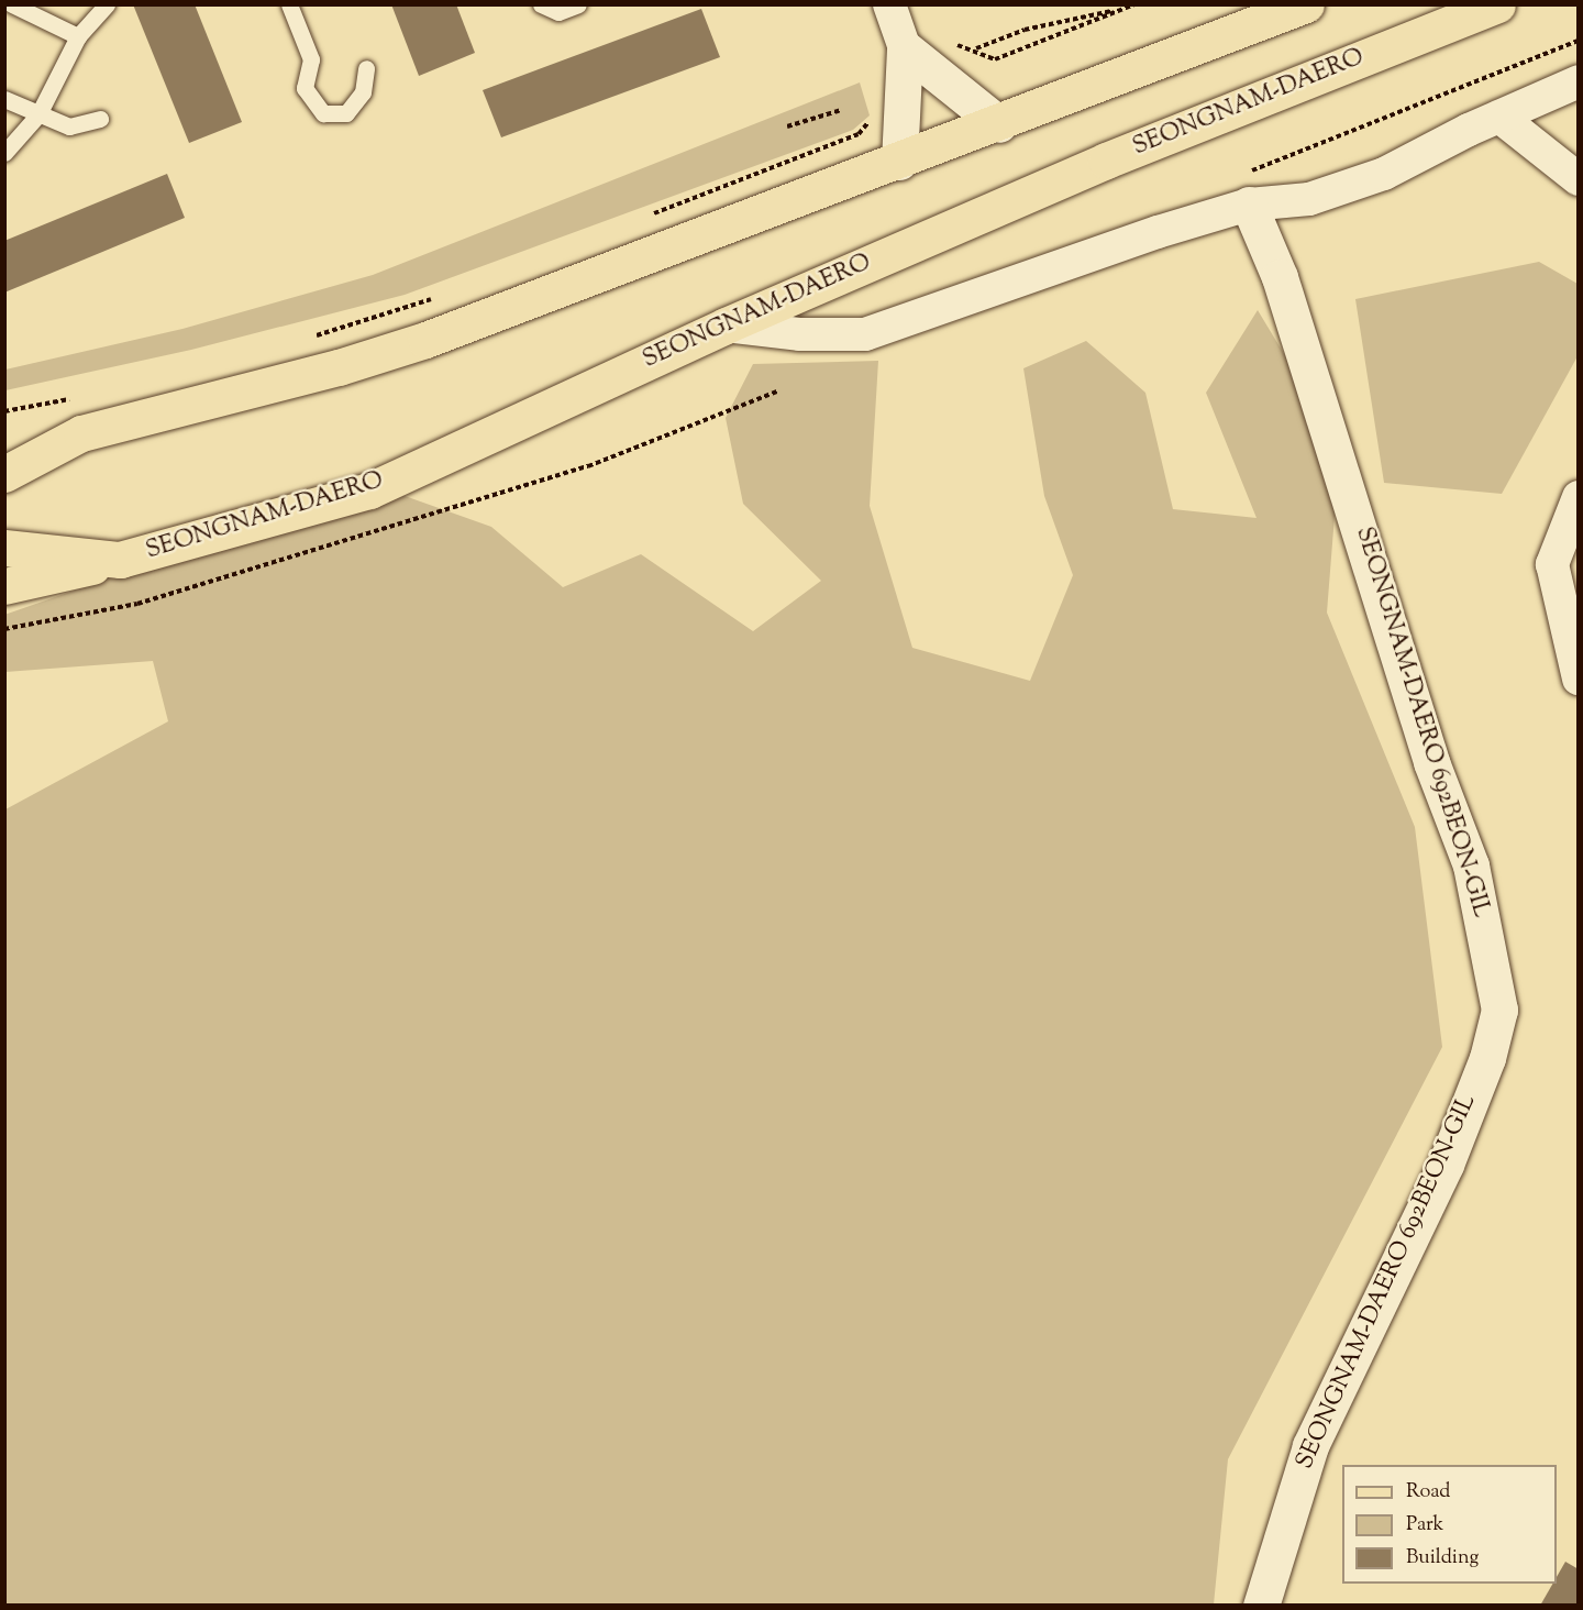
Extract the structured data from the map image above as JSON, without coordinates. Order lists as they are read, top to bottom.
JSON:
{
  "streets": {
    "main road": ["SEONGNAM-DAERO"],
    "street": ["SEONGNAM-DAERO 692BEON-GIL"]
  },
  "legend": ["Road", "Park", "Building"]
}
